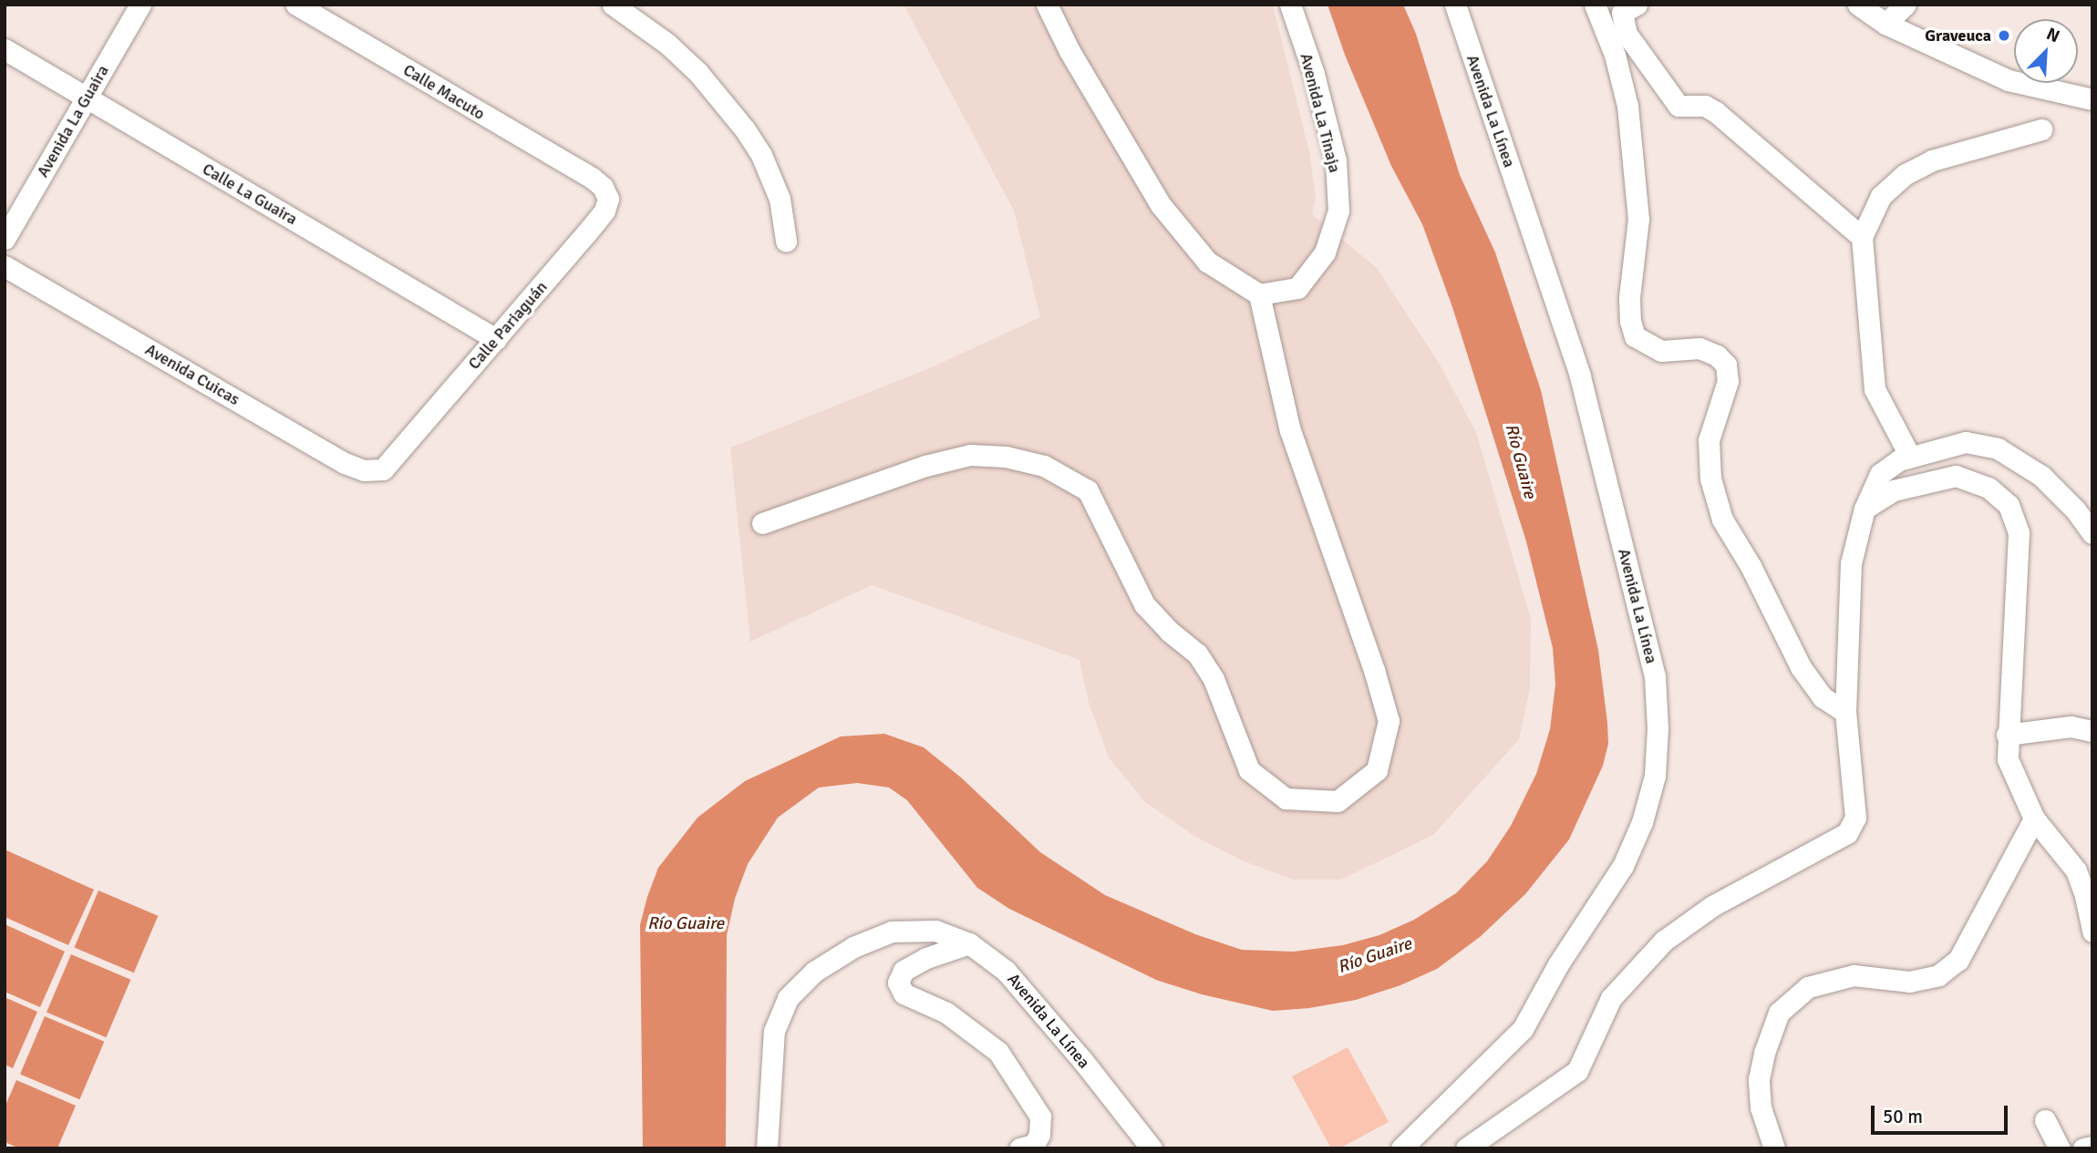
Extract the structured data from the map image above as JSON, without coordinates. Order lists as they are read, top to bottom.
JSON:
{
  "streets": {
    "street": [
      "Calle Macuto",
      "Avenida La Línea",
      "Avenida La Tinaja",
      "Avenida La Guaira",
      "Calle La Guaira",
      "Calle Pariaguán",
      "Avenida Cuicas"
    ]
  },
  "crossings": [
    ["Calle Macuto", "Calle Pariaguán"],
    ["Avenida La Guaira", "Calle La Guaira"],
    ["Calle La Guaira", "Calle Pariaguán"],
    ["Calle Pariaguán", "Avenida Cuicas"]
  ],
  "water": ["Río Guaire"],
  "places": ["Graveuca"],
  "scale_bar": "50 m",
  "north": "top right"
}
